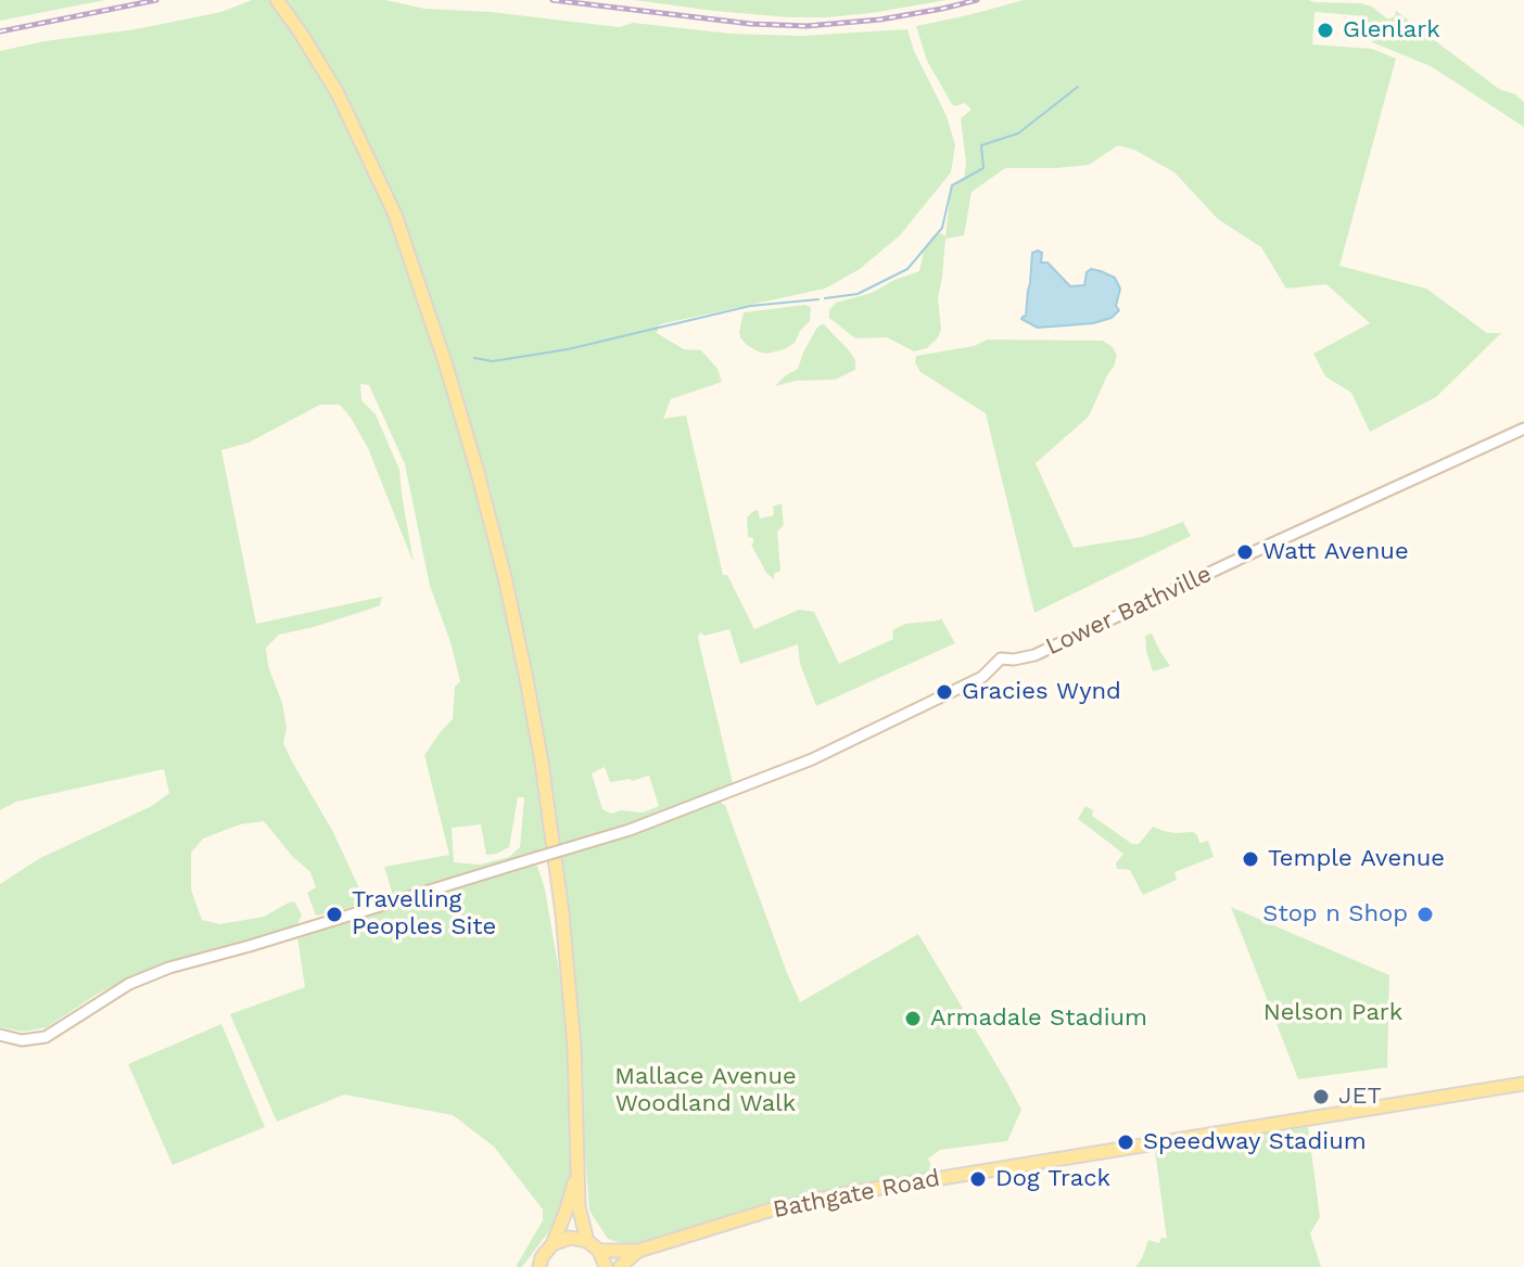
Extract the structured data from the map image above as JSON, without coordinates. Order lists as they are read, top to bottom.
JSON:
{
  "streets": {
    "main road": ["Lower Bathville", "Bathgate Road"]
  },
  "parks": ["Nelson Park", "Mallace Avenue Woodland Walk"],
  "places": [
    "Glenlark",
    "Watt Avenue",
    "Gracies Wynd",
    "Temple Avenue",
    "Travelling Peoples Site",
    "Stop n Shop",
    "Armadale Stadium",
    "JET",
    "Speedway Stadium",
    "Dog Track"
  ]
}
